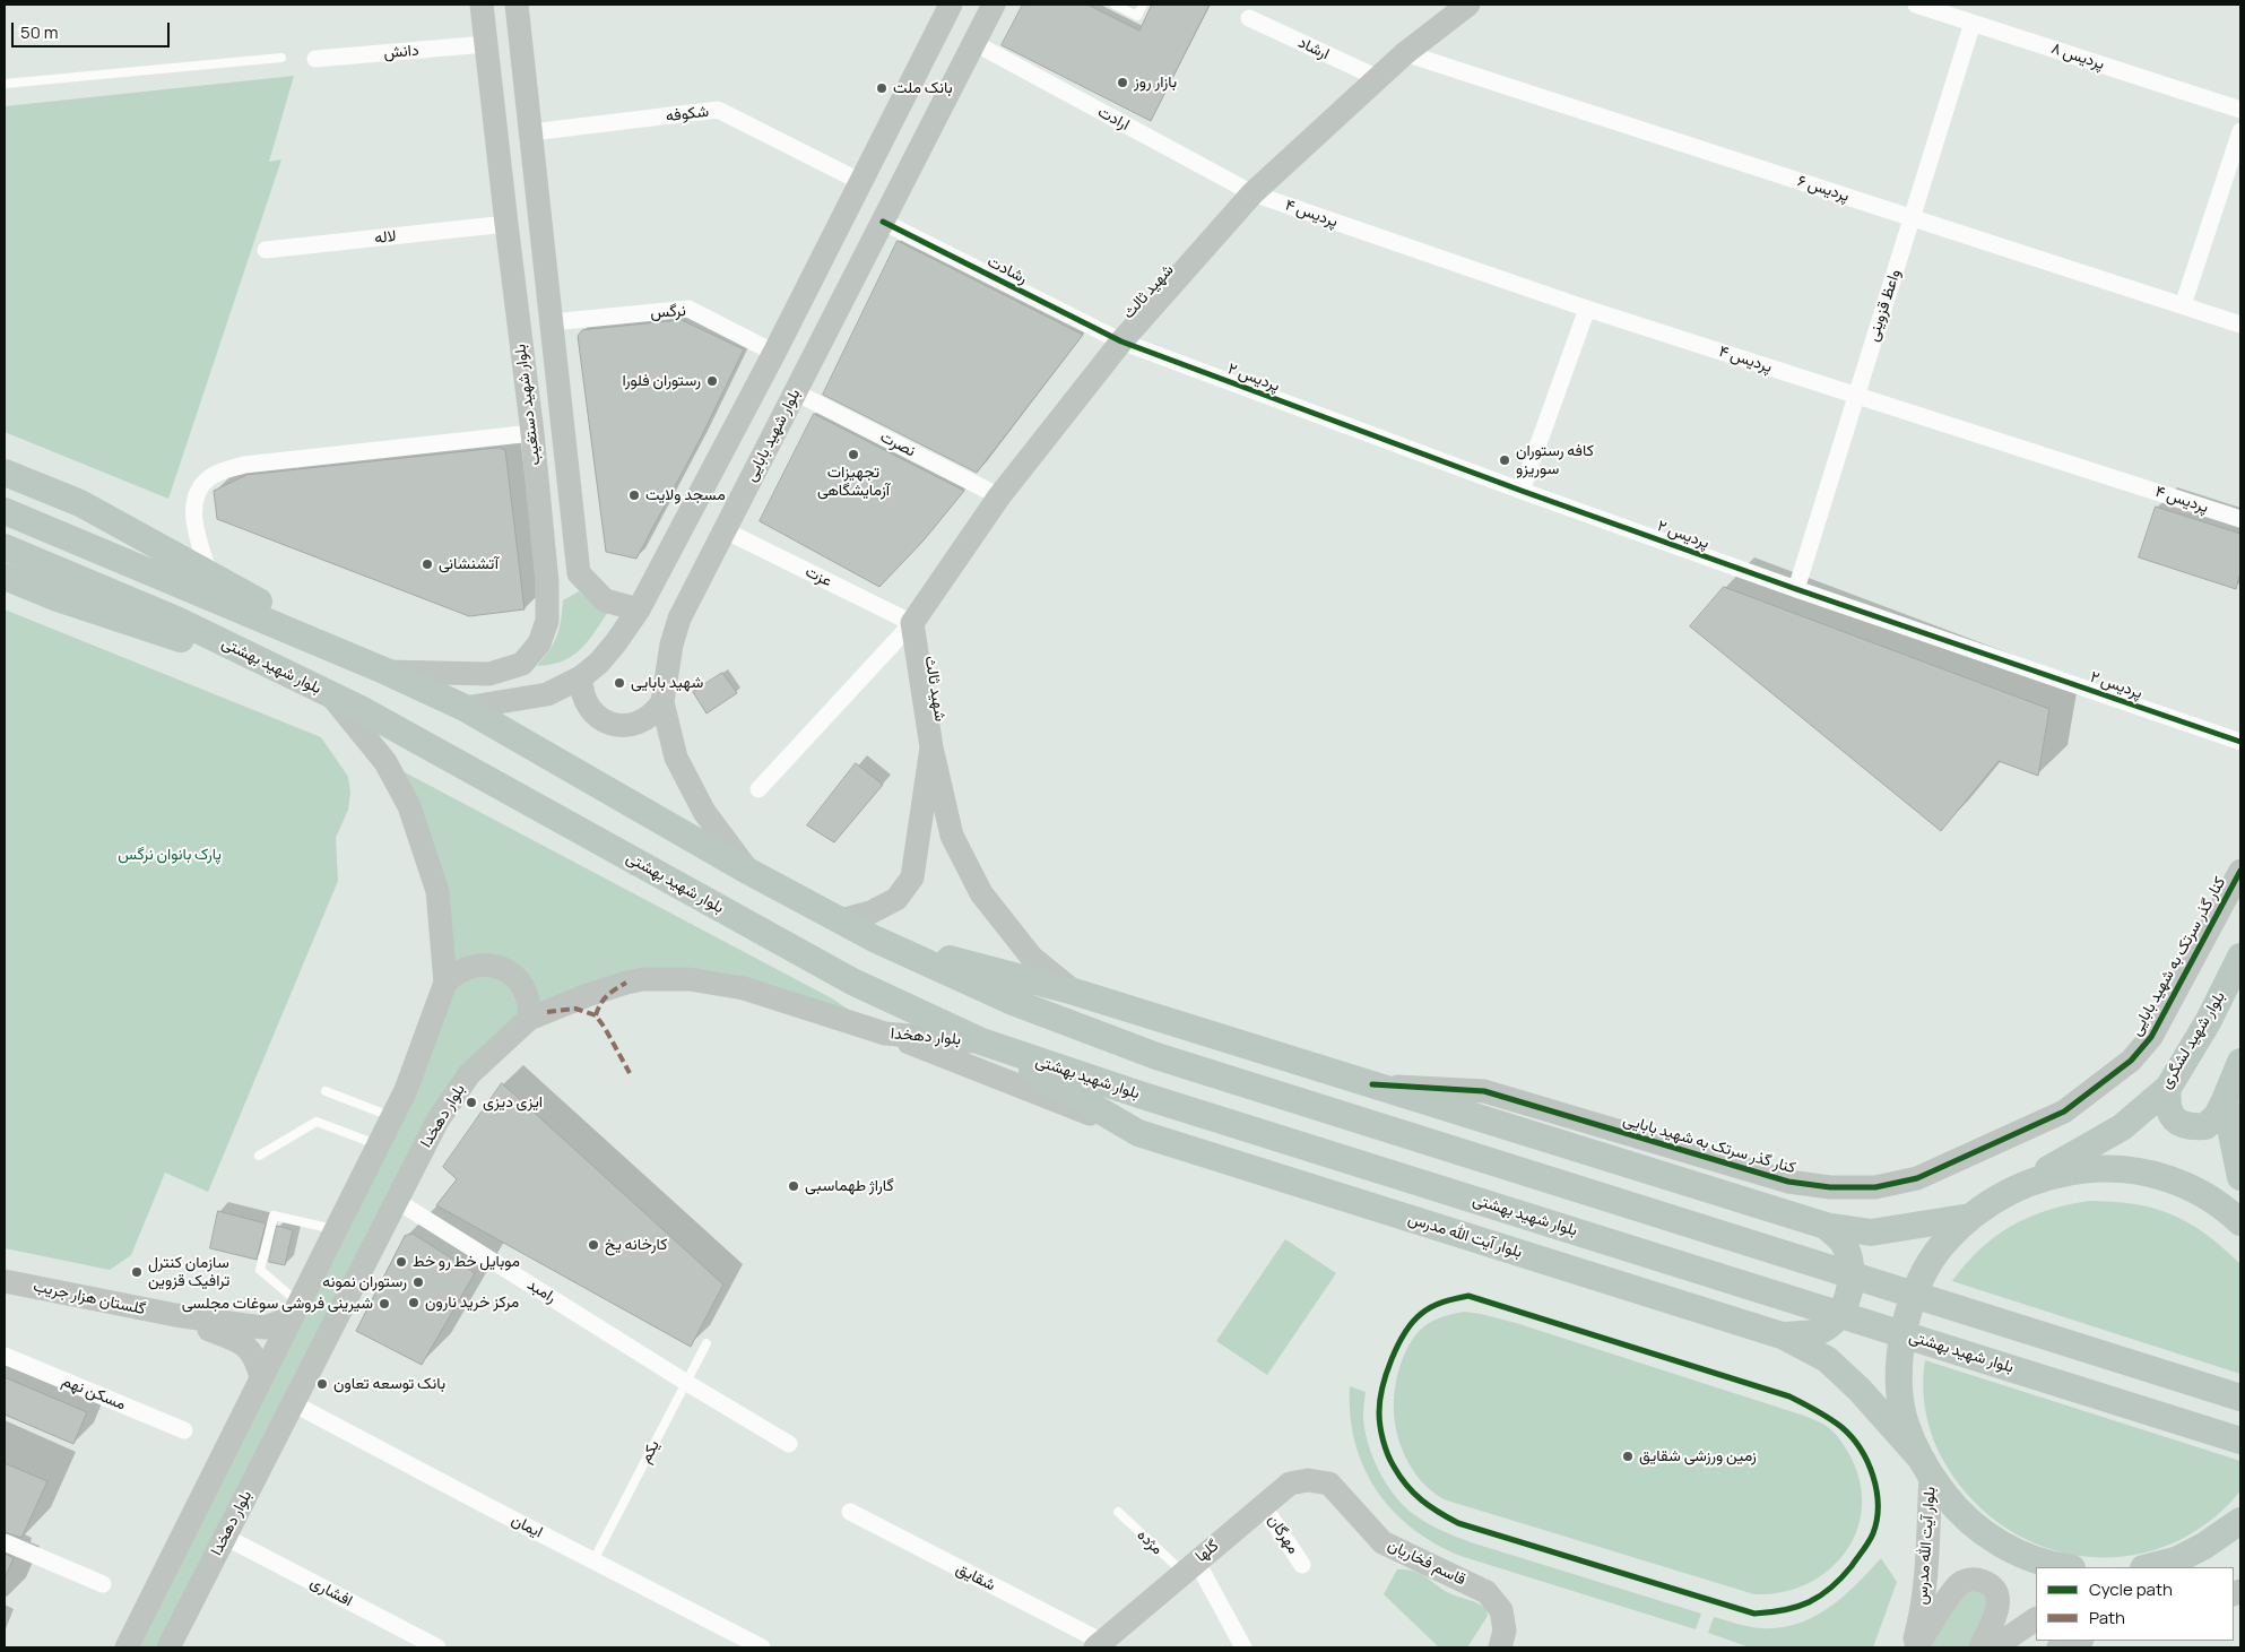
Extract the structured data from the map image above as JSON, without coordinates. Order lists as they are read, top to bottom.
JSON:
{
  "streets": {
    "main road": [
      "شهید ثالث",
      "بلوار شهید دستغیب",
      "بلوار شهید بابایی",
      "بلوار شهید بهشتی",
      "کنار گذر سرتک به شهید بابایی",
      "بلوار دهخدا",
      "بلوار شهید لشگری",
      "بلوار آیت الله مدرس",
      "گلستان هزار جریب",
      "گلها",
      "قاسم فخاریان"
    ],
    "street": [
      "ارشاد",
      "دانش",
      "پردیس ۸",
      "شکوفه",
      "ارادت",
      "پردیس ۶",
      "پردیس ۴",
      "لاله",
      "رشادت",
      "واعظ قزوینی",
      "نرگس",
      "پردیس ۲",
      "نصرت",
      "عزت",
      "رامبد",
      "مسکن نهم",
      "ایمان",
      "مهرگان",
      "شقایق",
      "افشاری"
    ],
    "lane": ["یکم", "مژده"]
  },
  "crossings": [
    ["ارشاد", "شهید ثالث"],
    ["دانش", "بلوار شهید دستغیب"],
    ["پردیس ۸", "واعظ قزوینی"],
    ["شکوفه", "بلوار شهید دستغیب"],
    ["ارادت", "پردیس ۴"],
    ["ارادت", "شهید ثالث"],
    ["ارادت", "بلوار شهید بابایی"],
    ["پردیس ۶", "شهید ثالث"],
    ["پردیس ۶", "واعظ قزوینی"],
    ["پردیس ۴", "شهید ثالث"],
    ["پردیس ۴", "واعظ قزوینی"],
    ["لاله", "بلوار شهید دستغیب"],
    ["رشادت", "شهید ثالث"],
    ["رشادت", "پردیس ۲"],
    ["رشادت", "بلوار شهید بابایی"],
    ["شهید ثالث", "پردیس ۲"],
    ["شهید ثالث", "نصرت"],
    ["شهید ثالث", "عزت"],
    ["واعظ قزوینی", "پردیس ۲"],
    ["نرگس", "بلوار شهید دستغیب"],
    ["بلوار شهید بابایی", "نصرت"],
    ["بلوار شهید بابایی", "عزت"],
    ["بلوار شهید بهشتی", "بلوار دهخدا"],
    ["بلوار شهید بهشتی", "بلوار آیت الله مدرس"],
    ["بلوار دهخدا", "بلوار آیت الله مدرس"],
    ["بلوار دهخدا", "رامبد"],
    ["بلوار دهخدا", "ایمان"],
    ["بلوار دهخدا", "افشاری"],
    ["رامبد", "یکم"],
    ["یکم", "ایمان"],
    ["مهرگان", "گلها"],
    ["مژده", "گلها"],
    ["گلها", "قاسم فخاریان"],
    ["گلها", "شقایق"]
  ],
  "parks": ["پارک بانوان نرگس"],
  "places": [
    "بازار روز",
    "بانک ملت",
    "رستوران فلورا",
    "تجهیزات آزمایشگاهی",
    "کافه رستوران سوریزو",
    "مسجد ولایت",
    "آتشنشانی",
    "شهید بابایی",
    "ایزی دیزی",
    "گاراژ طهماسبی",
    "کارخانه یخ",
    "موبایل خط رو خط",
    "سازمان کنترل ترافیک قزوین",
    "رستوران نمونه",
    "مرکز خرید نارون",
    "شیرینی فروشی سوغات مجلسی",
    "بانک توسعه تعاون",
    "زمین ورزشی شقایق"
  ],
  "legend": ["Cycle path", "Path"],
  "scale_bar": "50 m"
}
